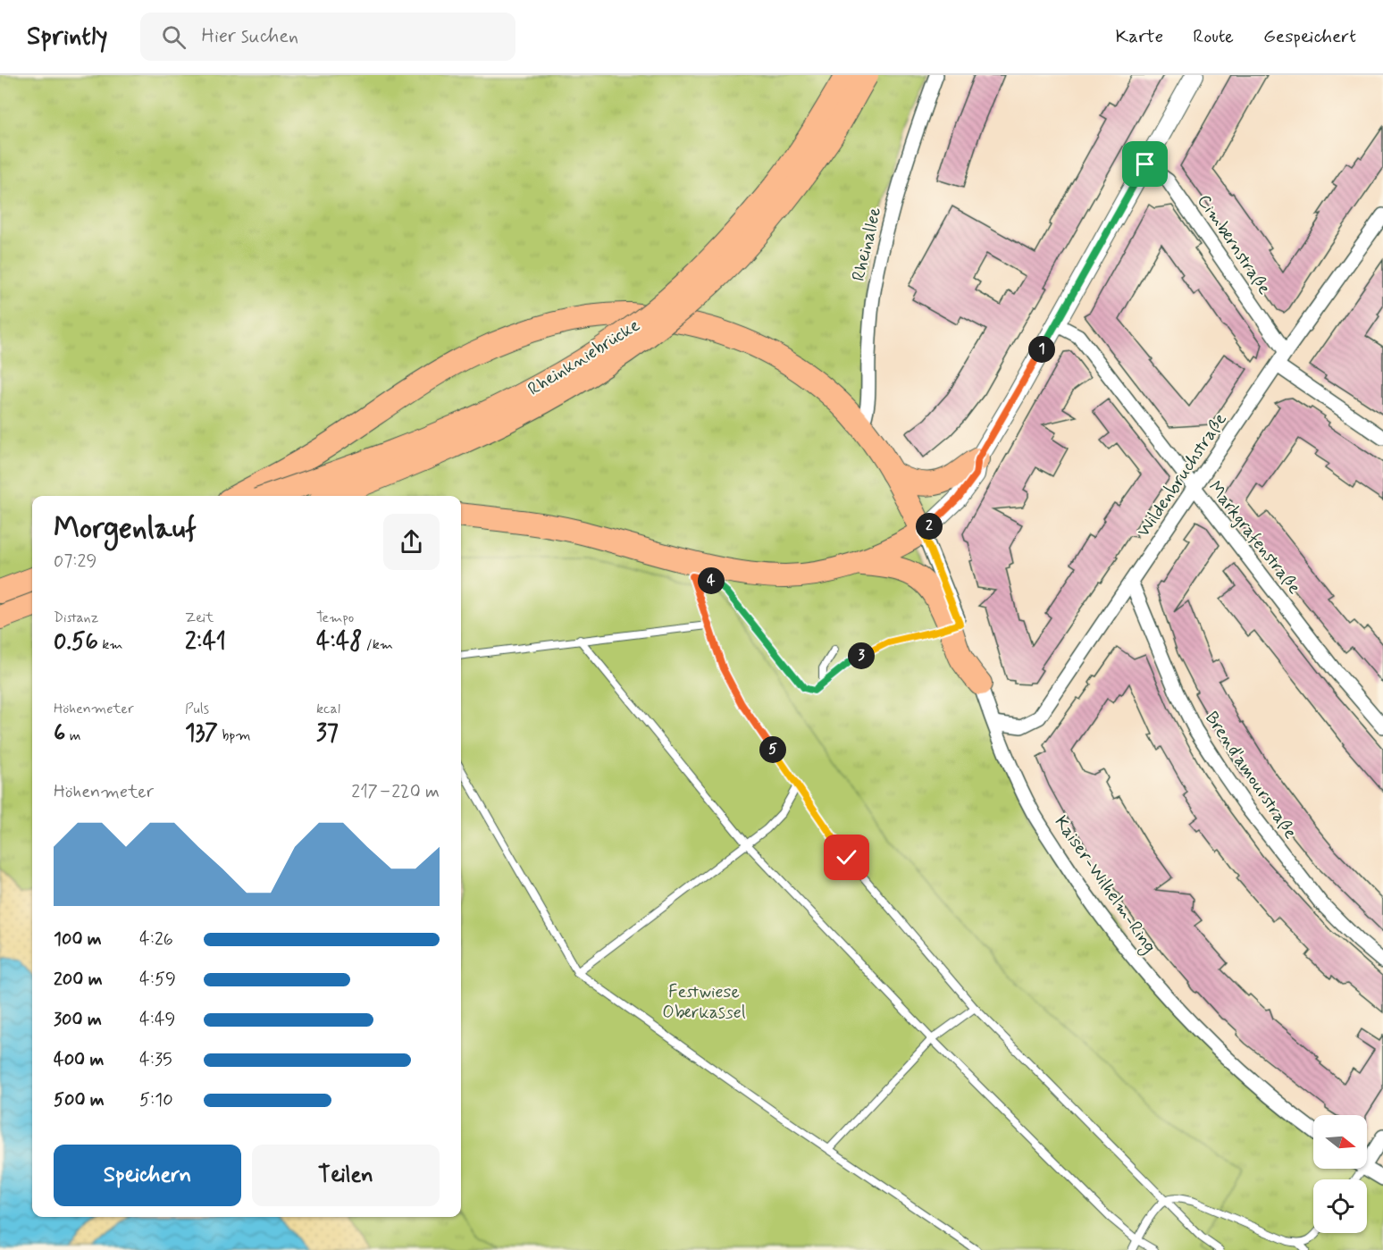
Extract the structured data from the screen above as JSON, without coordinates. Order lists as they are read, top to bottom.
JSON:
{
  "streets": {
    "highway": ["Rheinkniebrücke"],
    "street": [
      "Rheinallee",
      "Cimbernstraße",
      "Wildenbruchstraße",
      "Markgrafenstraße",
      "Brend'amourstraße",
      "Kaiser-Wilhelm-Ring"
    ]
  },
  "crossings": [
    ["Cimbernstraße", "Wildenbruchstraße"],
    ["Wildenbruchstraße", "Markgrafenstraße"],
    ["Wildenbruchstraße", "Brend'amourstraße"],
    ["Wildenbruchstraße", "Kaiser-Wilhelm-Ring"]
  ],
  "parks": ["Festwiese Oberkassel"],
  "north": "right",
  "page": {
    "header": "Sprintly",
    "search": "Hier suchen",
    "nav": ["Karte", "Route", "Gespeichert"],
    "pins": [
      "1",
      "2",
      "4",
      "3",
      "5"
    ],
    "heading": ["Morgenlauf", "07:29"],
    "stats": [
      ["Distanz", "0.56 km"],
      ["Zeit", "2:41"],
      ["Tempo", "4:48 /km"],
      ["Höhenmeter", "6 m"],
      ["Puls", "137 bpm"],
      ["kcal", "37"]
    ],
    "chart": ["Höhenmeter", "217–220 m"],
    "list": [
      {
        "name": "100 m",
        "note": "4:26"
      },
      {
        "name": "200 m",
        "note": "4:59"
      },
      {
        "name": "300 m",
        "note": "4:49"
      },
      {
        "name": "400 m",
        "note": "4:35"
      },
      {
        "name": "500 m",
        "note": "5:10"
      }
    ],
    "buttons": ["Speichern", "Teilen"]
  }
}
